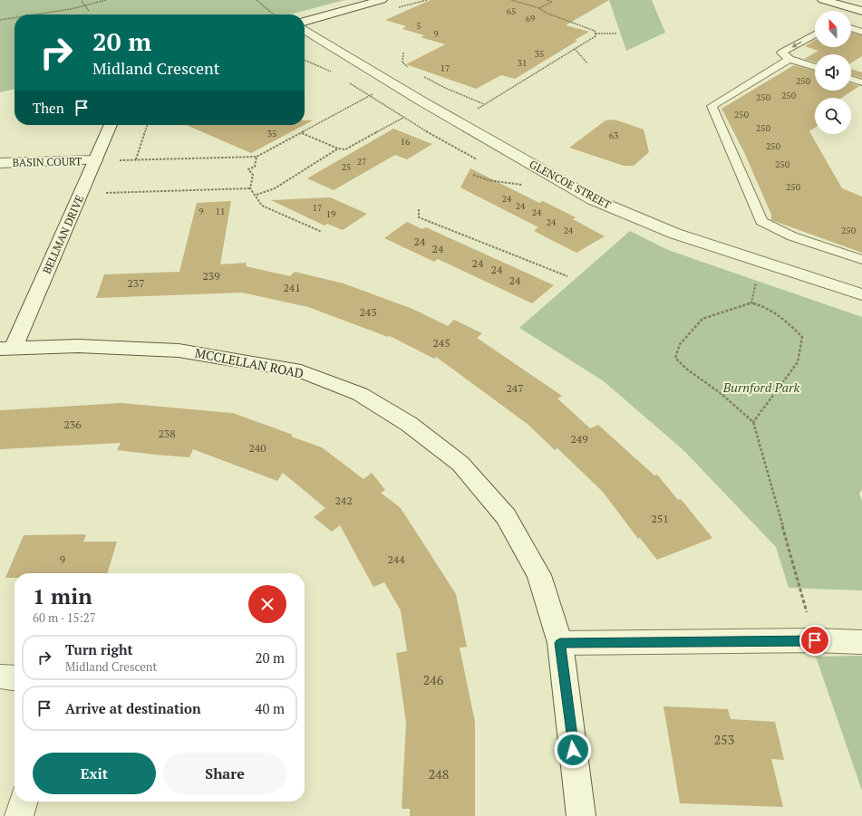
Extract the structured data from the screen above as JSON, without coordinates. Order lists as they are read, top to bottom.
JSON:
{
  "streets": {
    "street": [
      "BASIN COURT",
      "GLENCOE STREET",
      "BELLMAN DRIVE",
      "MCCLELLAN ROAD"
    ]
  },
  "crossings": [
    ["BASIN COURT", "BELLMAN DRIVE"],
    ["BELLMAN DRIVE", "MCCLELLAN ROAD"]
  ],
  "parks": ["Burnford Park"],
  "house_numbers": [
    "65",
    "69",
    "5",
    "9",
    "35",
    "31",
    "17",
    "250",
    "250",
    "250",
    "250",
    "250",
    "35",
    "63",
    "16",
    "250",
    "27",
    "250",
    "25",
    "250",
    "24",
    "24",
    "17",
    "9",
    "11",
    "24",
    "19",
    "24",
    "24",
    "250",
    "24",
    "24",
    "24",
    "24",
    "239",
    "24",
    "237",
    "241",
    "243",
    "245",
    "247",
    "236",
    "238",
    "249",
    "240",
    "242",
    "251",
    "9",
    "244",
    "246",
    "253",
    "248"
  ],
  "north": "top",
  "page": {
    "turn": ["20 m", "Midland Crescent"],
    "then": "Then",
    "heading": ["1 min", "60 m · 15:27"],
    "list": [
      {
        "name": "Turn right",
        "note": "Midland Crescent",
        "value": "20 m"
      },
      {
        "name": "Arrive at destination",
        "value": "40 m"
      }
    ],
    "buttons": ["Exit", "Share"]
  }
}
